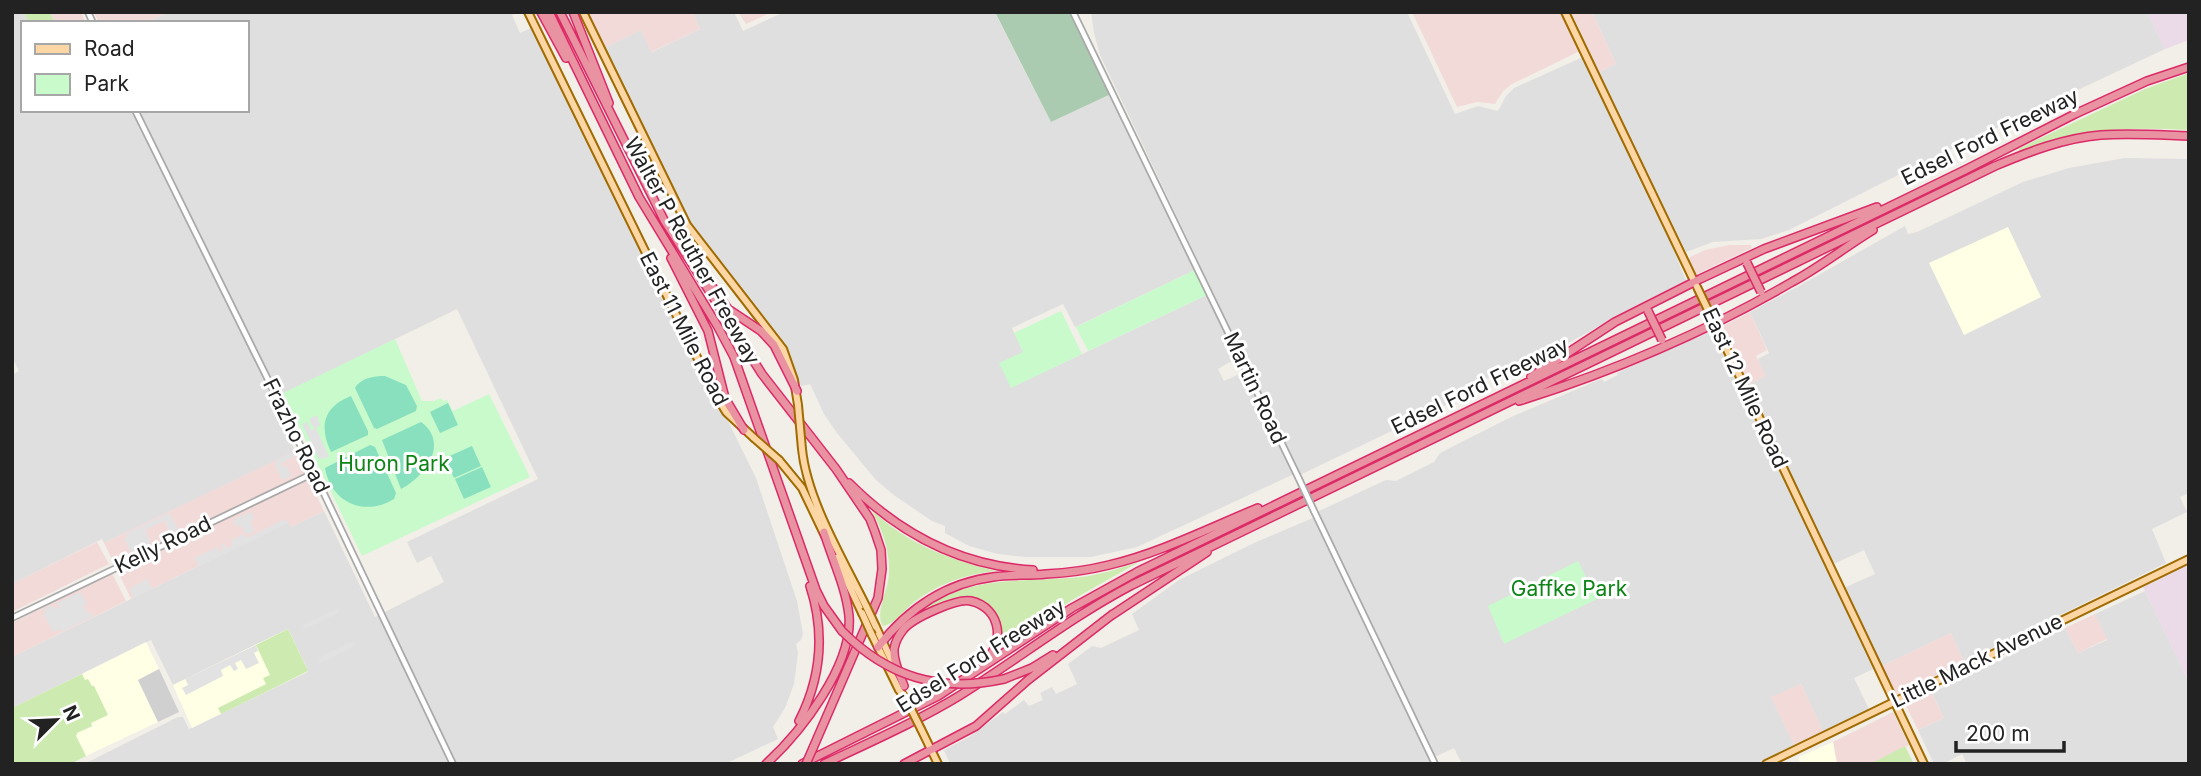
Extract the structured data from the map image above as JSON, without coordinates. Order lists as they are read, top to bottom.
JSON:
{
  "streets": {
    "highway": ["Edsel Ford Freeway", "Walter P Reuther Freeway"],
    "main road": ["East 11 Mile Road", "East 12 Mile Road", "Little Mack Avenue"],
    "street": ["Martin Road", "Frazho Road", "Kelly Road"]
  },
  "crossings": [
    ["East 12 Mile Road", "Little Mack Avenue"],
    ["Frazho Road", "Kelly Road"]
  ],
  "parks": ["Huron Park", "Gaffke Park"],
  "legend": ["Road", "Park"],
  "scale_bar": "200 m",
  "north": "top right"
}
